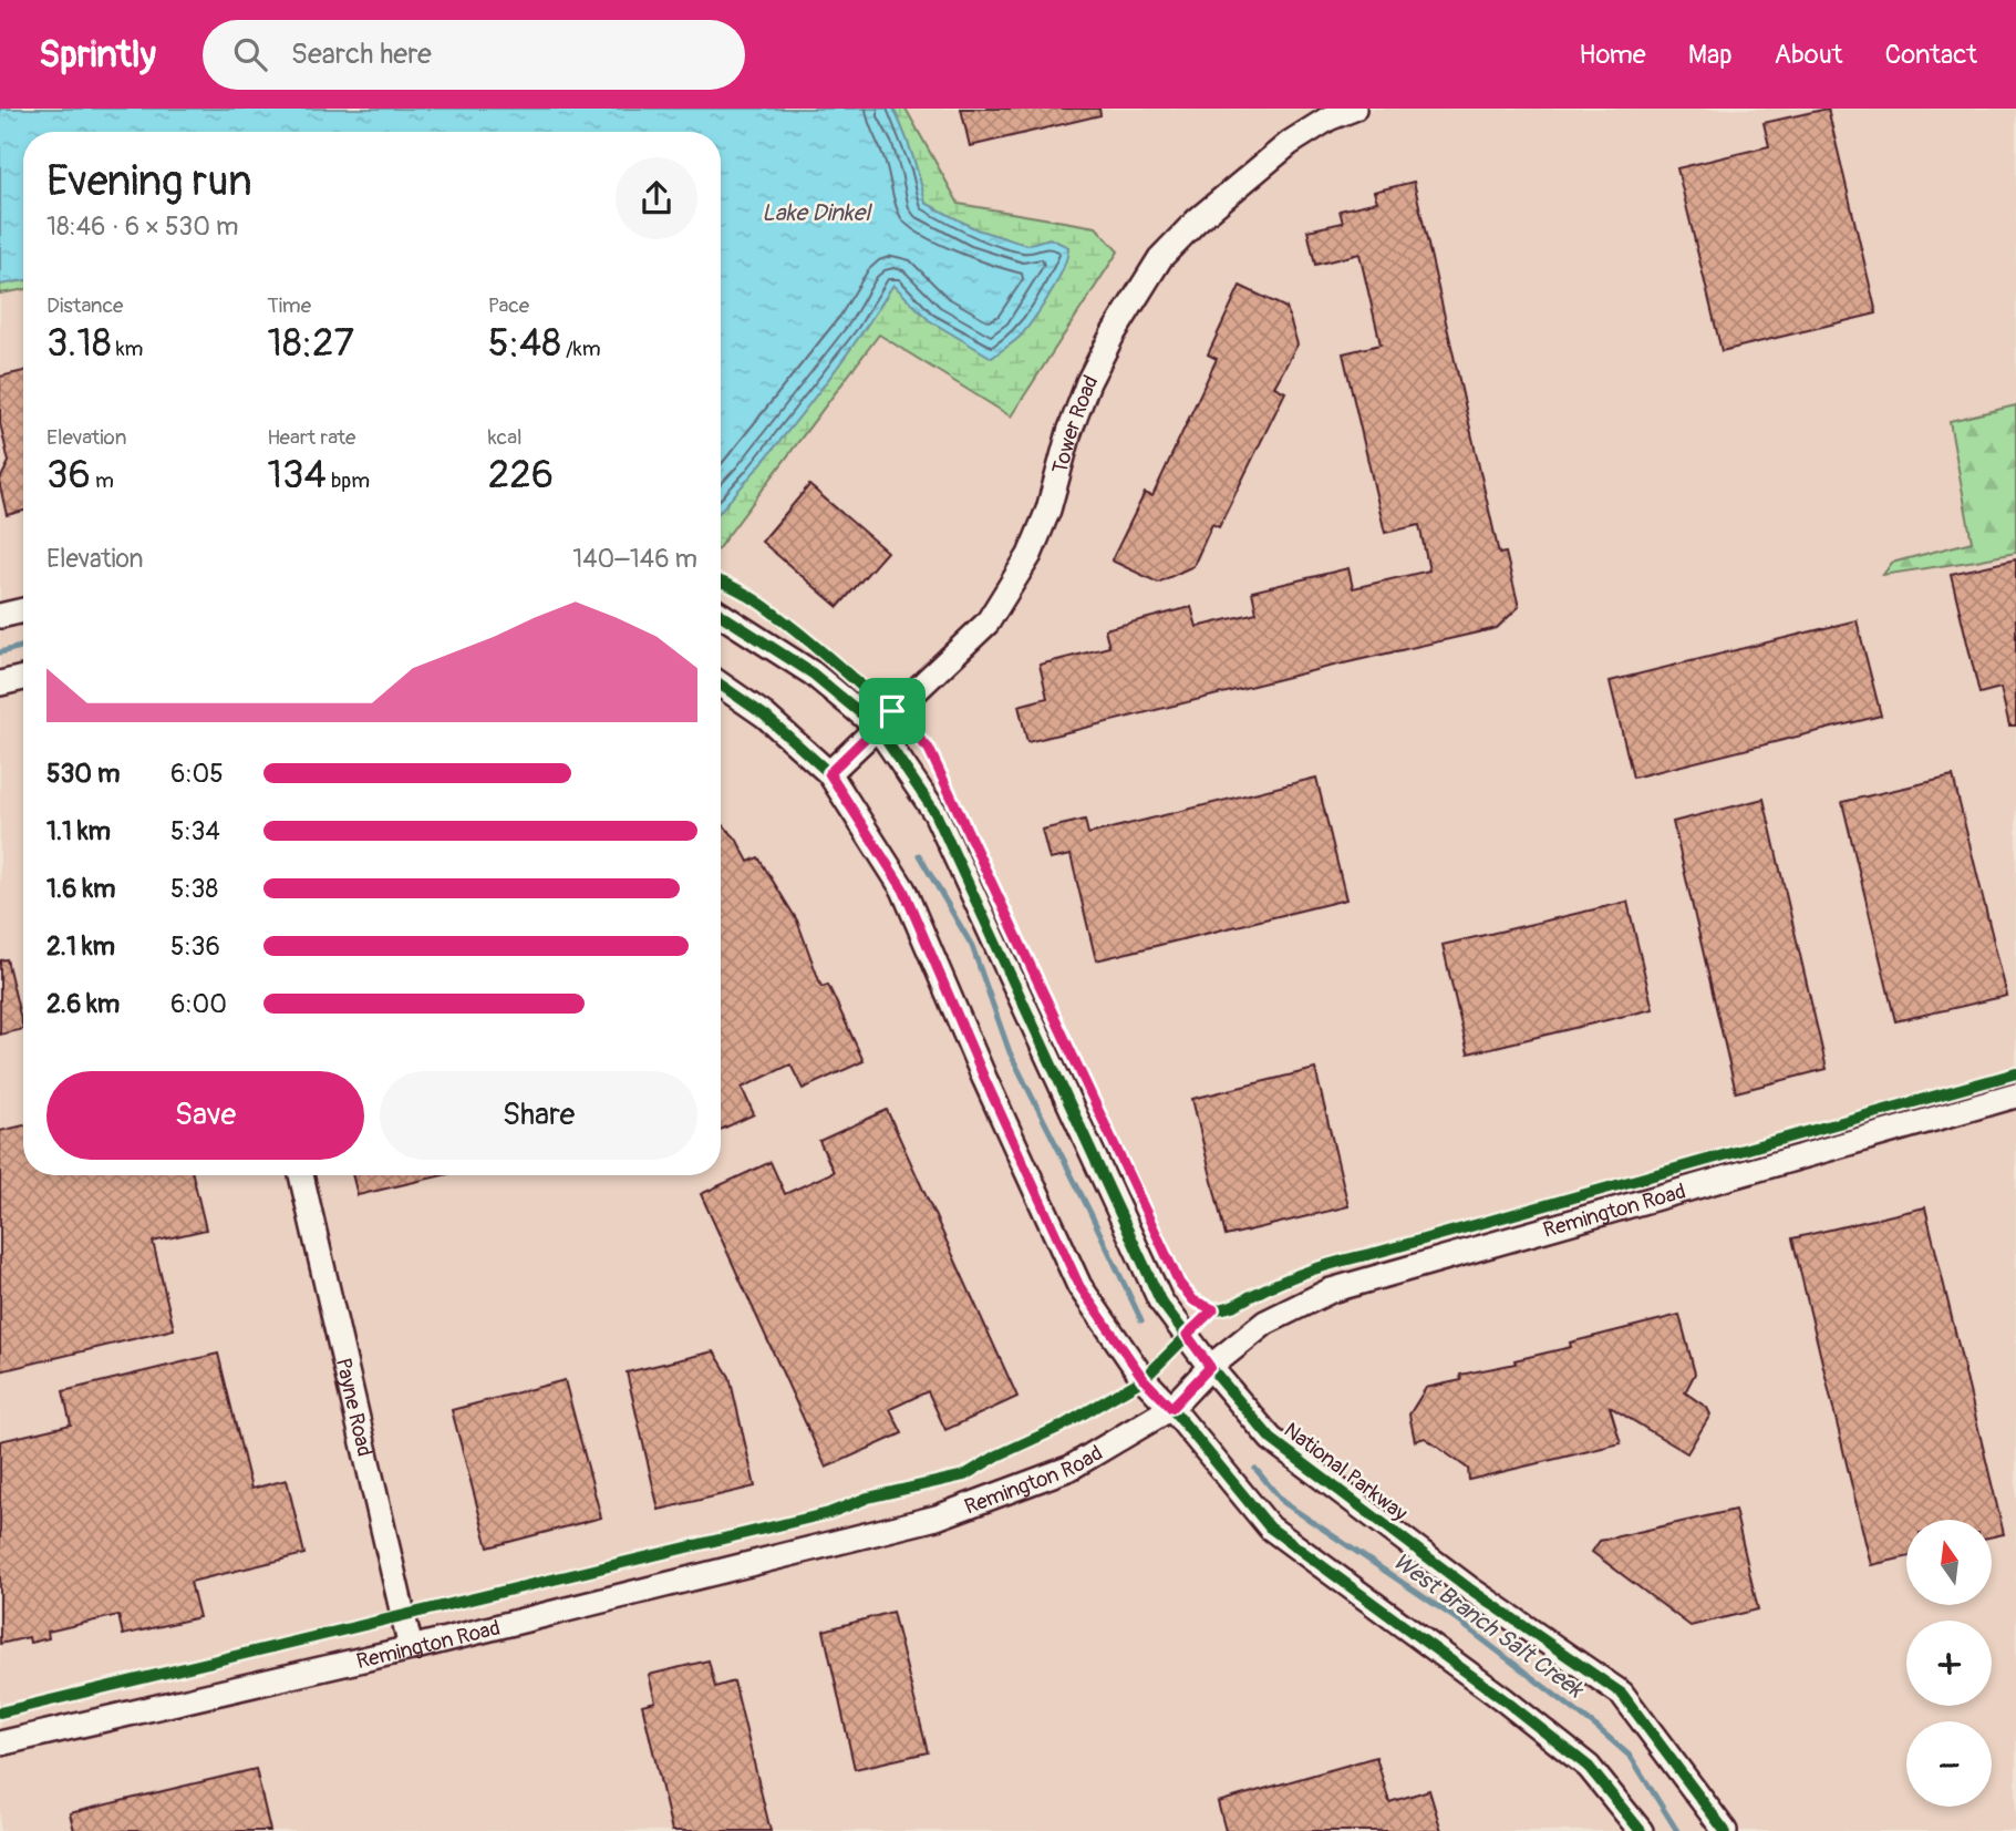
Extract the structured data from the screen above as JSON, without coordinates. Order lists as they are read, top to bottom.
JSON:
{
  "streets": {
    "street": [
      "Tower Road",
      "Remington Road",
      "Payne Road",
      "National Parkway"
    ]
  },
  "crossings": [
    ["Tower Road", "National Parkway"],
    ["Remington Road", "Payne Road"],
    ["Remington Road", "National Parkway"]
  ],
  "water": ["Lake Dinkel", "West Branch Salt Creek"],
  "north": "top",
  "page": {
    "header": "Sprintly",
    "search": "Search here",
    "nav": [
      "Home",
      "Map",
      "About",
      "Contact"
    ],
    "heading": ["Evening run", "18:46 · 6 × 530 m"],
    "stats": [
      ["Distance", "3.18 km"],
      ["Time", "18:27"],
      ["Pace", "5:48 /km"],
      ["Elevation", "36 m"],
      ["Heart rate", "134 bpm"],
      ["kcal", "226"]
    ],
    "chart": ["Elevation", "140–146 m"],
    "list": [
      {
        "name": "530 m",
        "note": "6:05"
      },
      {
        "name": "1.1 km",
        "note": "5:34"
      },
      {
        "name": "1.6 km",
        "note": "5:38"
      },
      {
        "name": "2.1 km",
        "note": "5:36"
      },
      {
        "name": "2.6 km",
        "note": "6:00"
      }
    ],
    "buttons": ["Save", "Share"],
    "map_buttons": ["+", "−"]
  }
}
